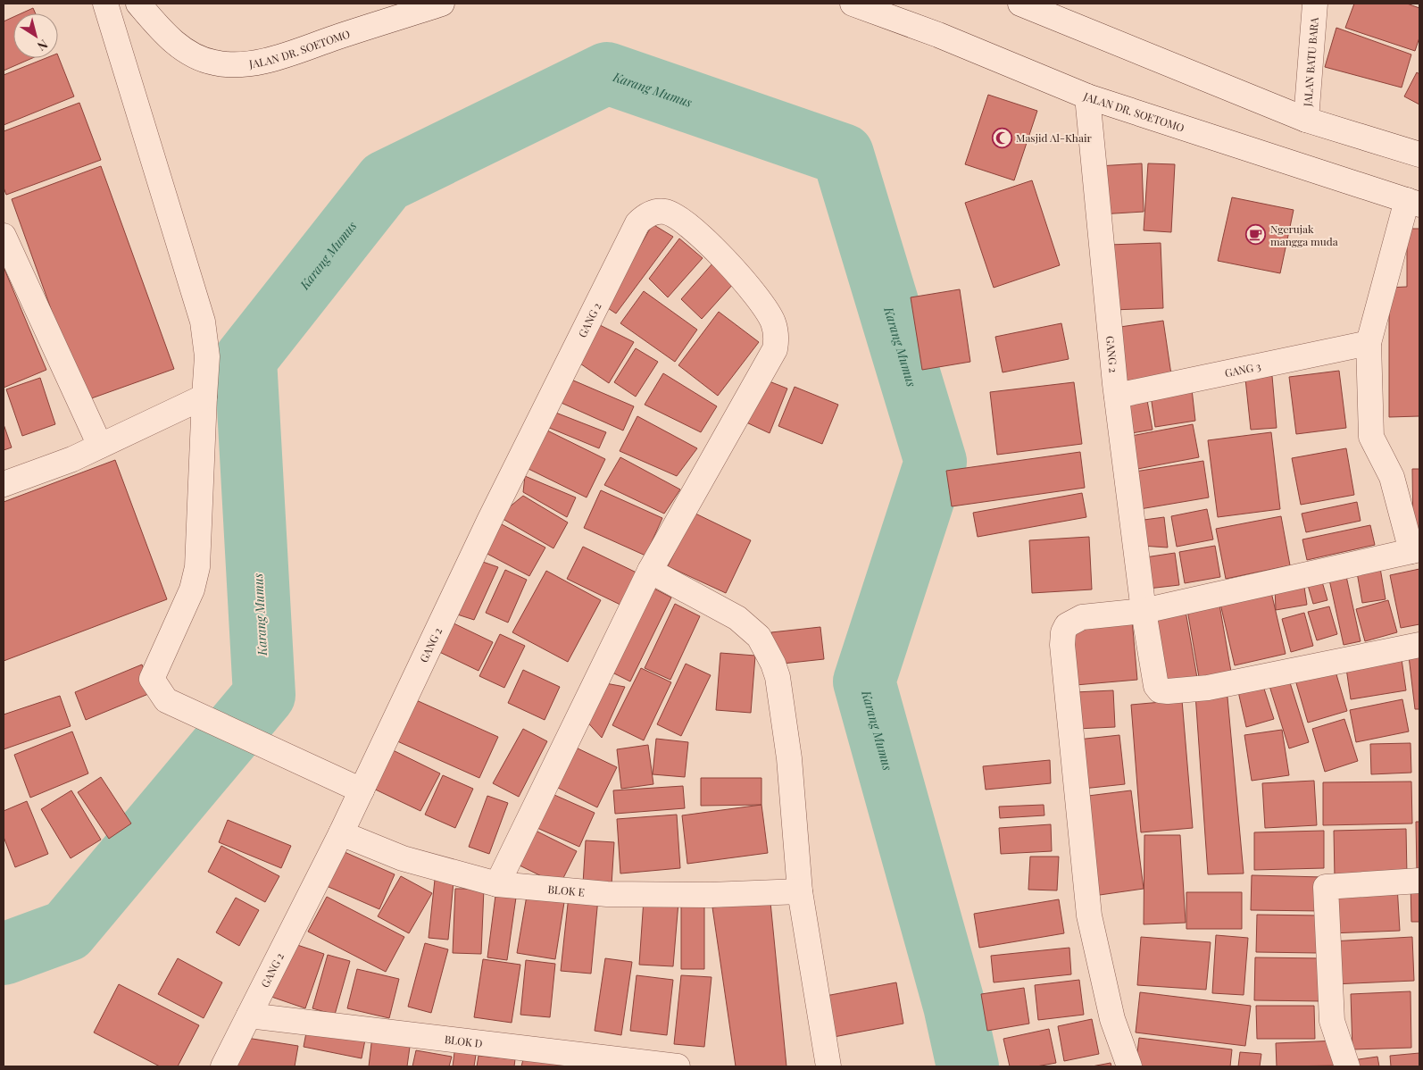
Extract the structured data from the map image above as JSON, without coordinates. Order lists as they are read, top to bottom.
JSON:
{
  "streets": {
    "street": [
      "JALAN DR. SOETOMO",
      "JALAN BATU BARA",
      "GANG 2",
      "GANG 3",
      "BLOK E",
      "BLOK D"
    ]
  },
  "crossings": [
    ["JALAN DR. SOETOMO", "GANG 2"],
    ["GANG 2", "GANG 3"],
    ["GANG 2", "BLOK E"],
    ["GANG 2", "BLOK D"]
  ],
  "water": ["Karang Mumus"],
  "places": {
    "mosque": ["Masjid Al-Khair"],
    "cafe": ["Ngerujak mangga muda"]
  },
  "north": "bottom right"
}
